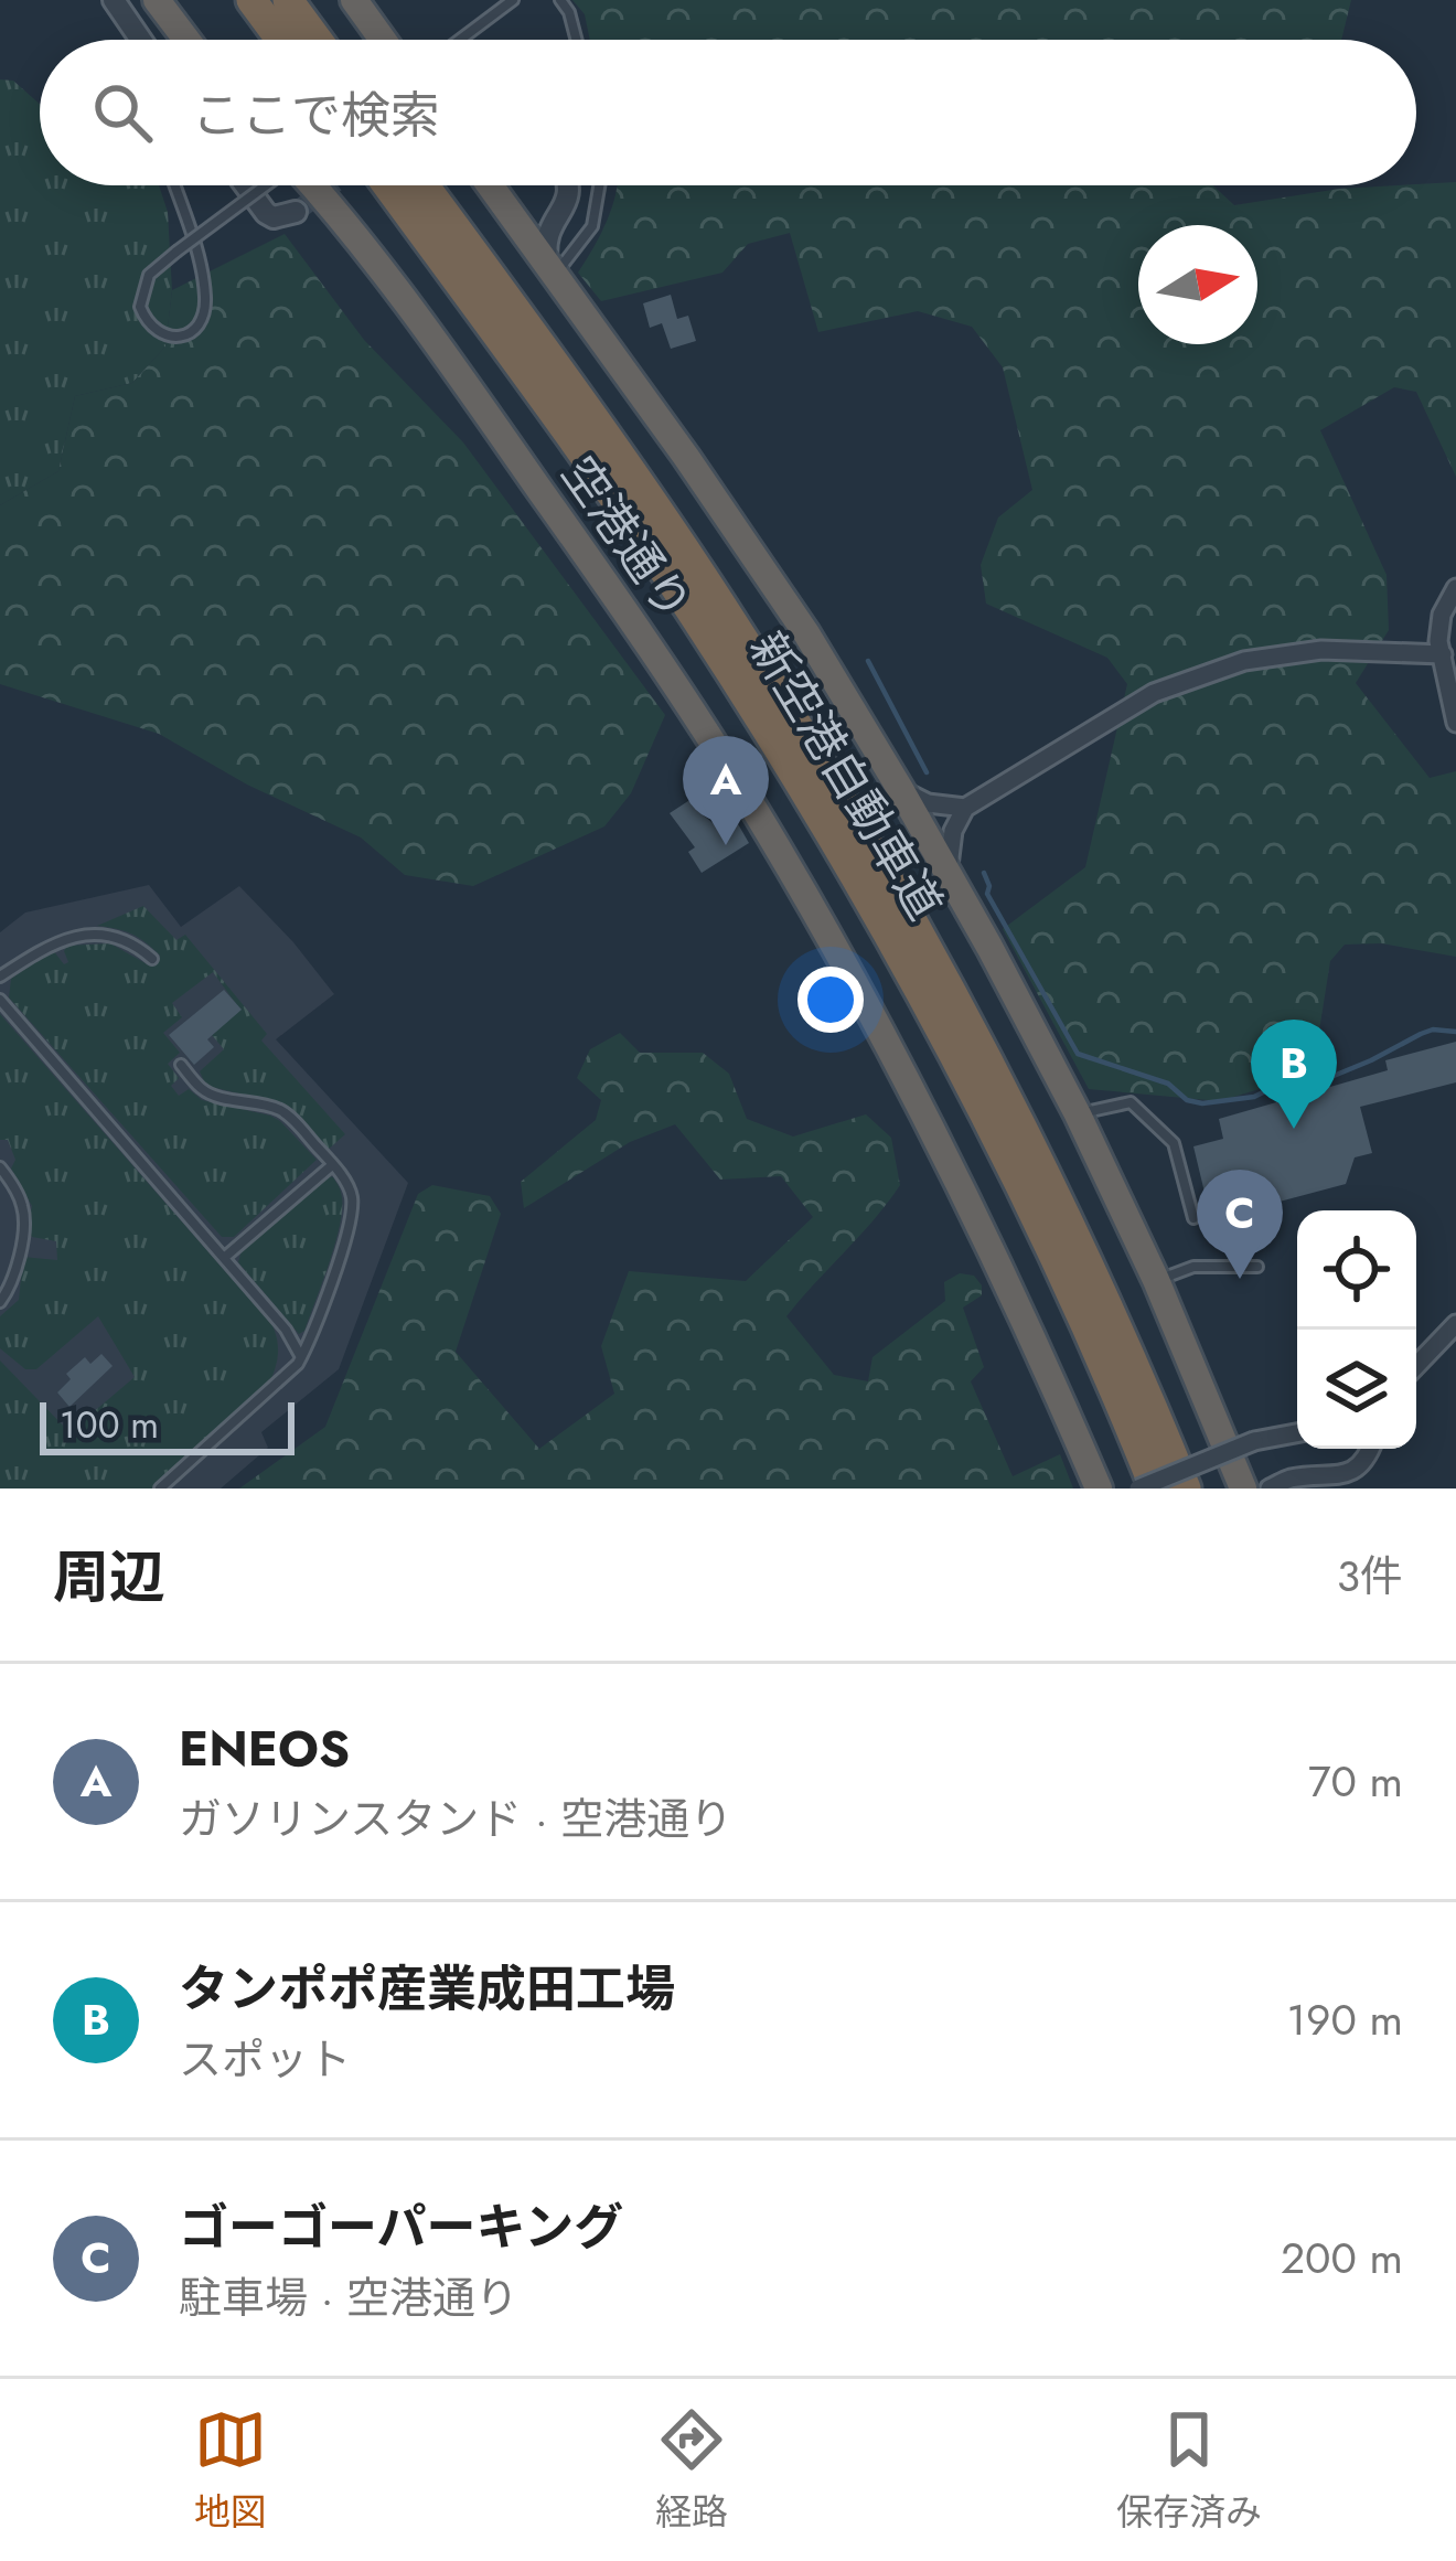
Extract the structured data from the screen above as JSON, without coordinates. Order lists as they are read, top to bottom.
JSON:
{
  "streets": {
    "highway": ["空港通り", "新空港自動車道"]
  },
  "scale_bar": "100 m",
  "north": "right",
  "page": {
    "search": "ここで検索",
    "pins": ["A", "B", "C"],
    "scale": "100 m",
    "heading": ["周辺", "3件"],
    "list": [
      {
        "mark": "A",
        "name": "ENEOS",
        "note": "ガソリンスタンド · 空港通り",
        "value": "70 m"
      },
      {
        "mark": "B",
        "name": "タンポポ産業成田工場",
        "note": "スポット",
        "value": "190 m"
      },
      {
        "mark": "C",
        "name": "ゴーゴーパーキング",
        "note": "駐車場 · 空港通り",
        "value": "200 m"
      }
    ],
    "nav": ["地図", "経路", "保存済み"]
  }
}
